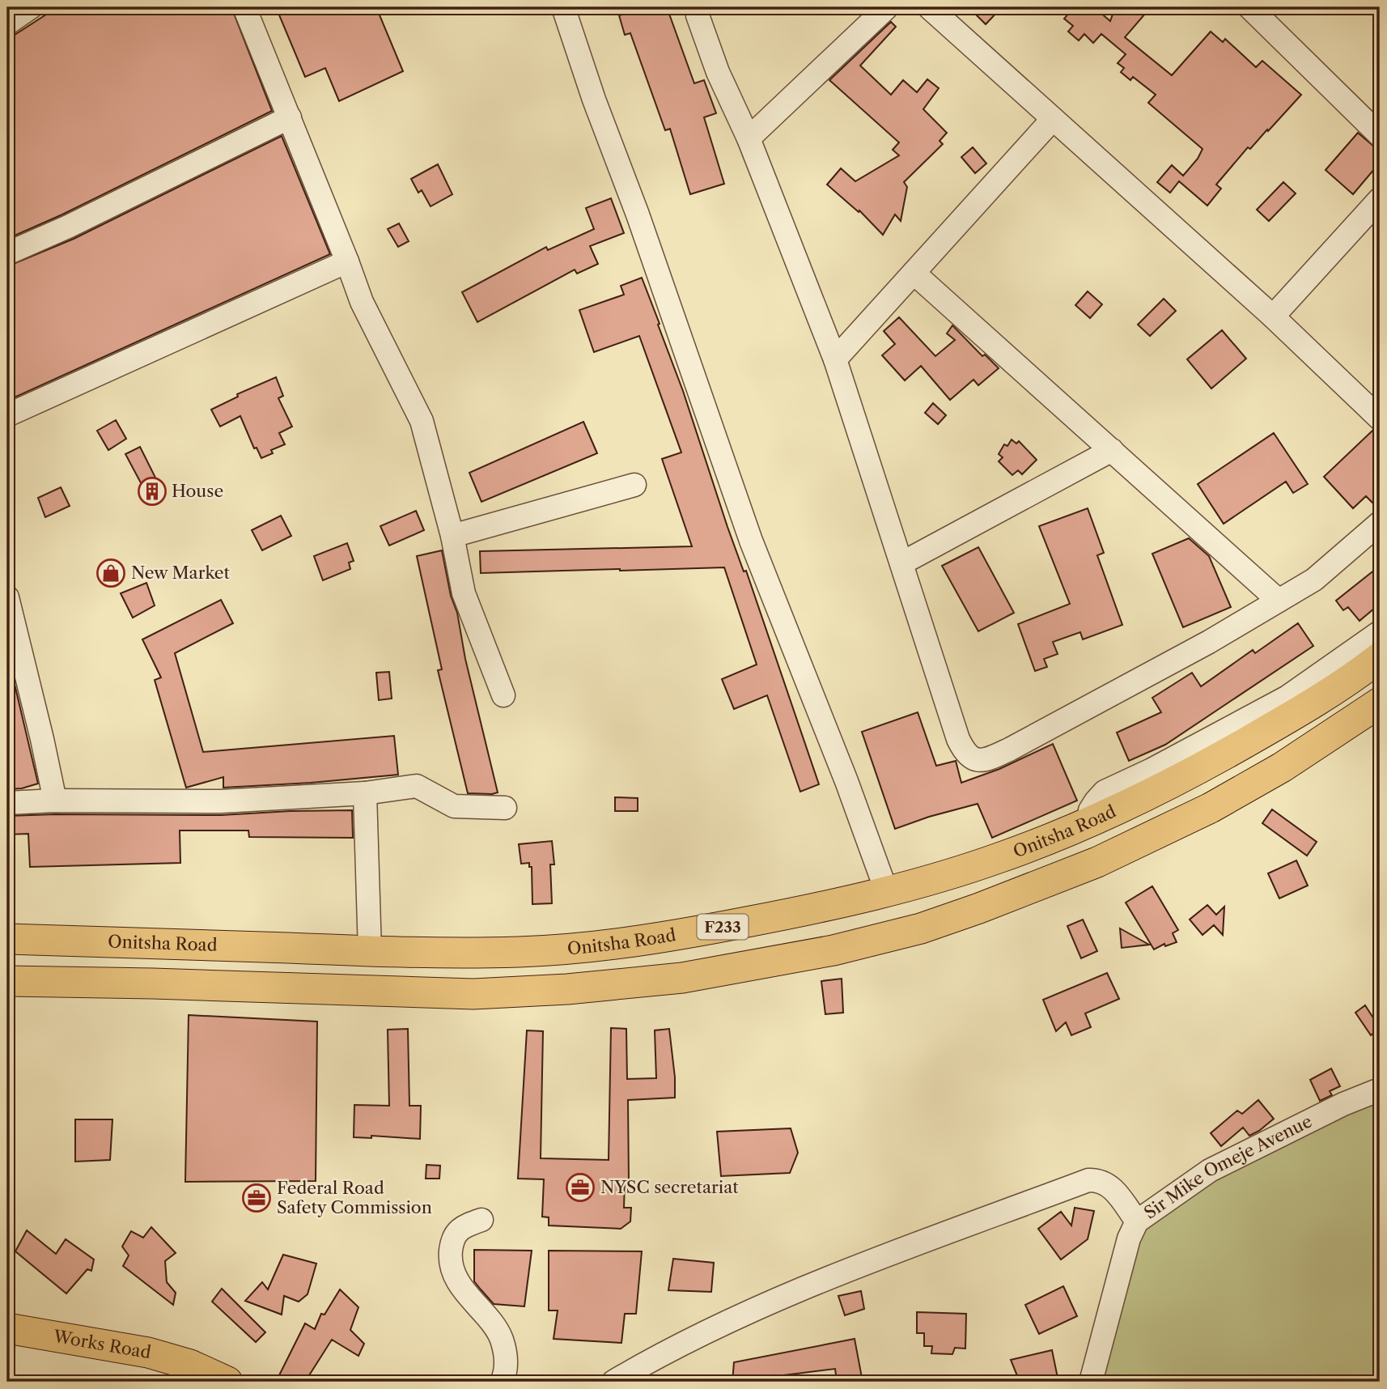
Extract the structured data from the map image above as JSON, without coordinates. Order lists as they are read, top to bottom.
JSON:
{
  "streets": {
    "main road": ["Onitsha Road", "F233", "Works Road"],
    "street": ["Sir Mike Omeje Avenue"]
  },
  "places": {
    "building": ["House"],
    "shop": ["New Market"],
    "office": ["NYSC secretariat", "Federal Road Safety Commission"]
  }
}
